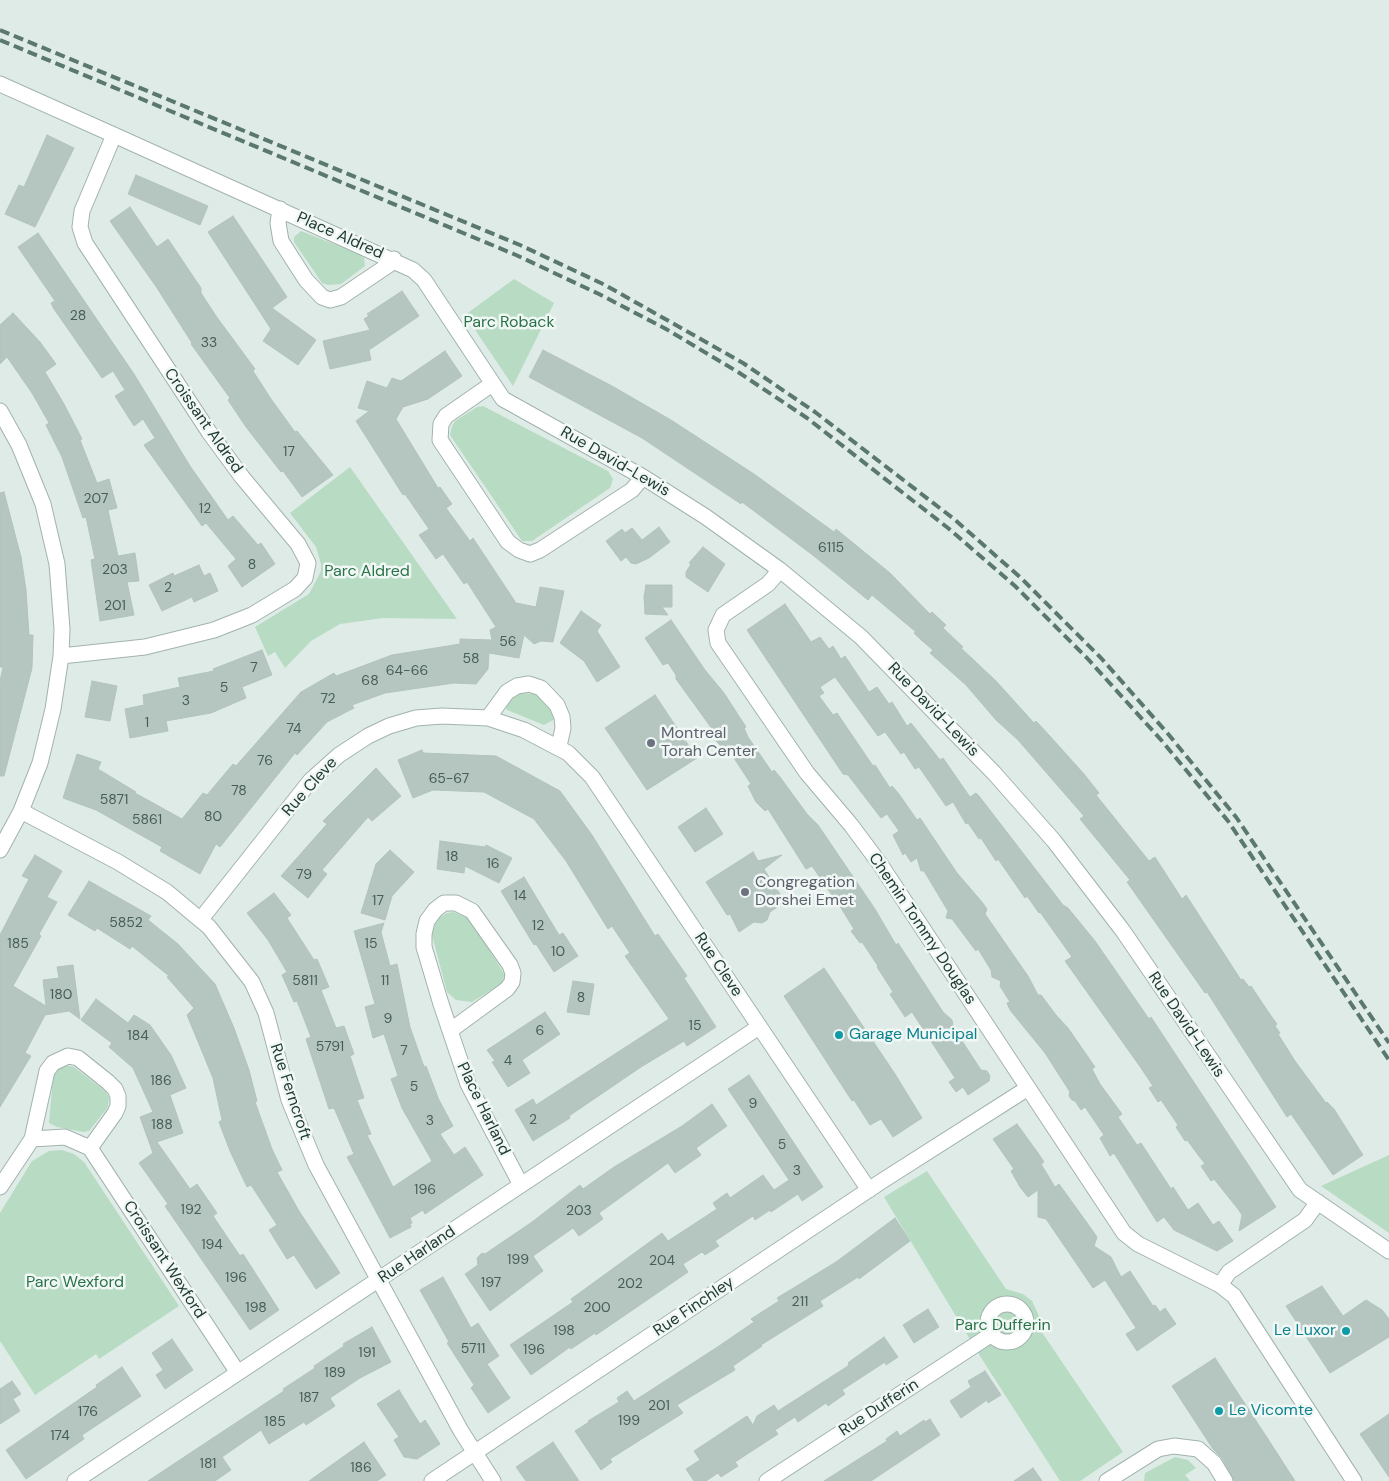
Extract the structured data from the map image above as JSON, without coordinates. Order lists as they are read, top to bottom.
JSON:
{
  "streets": {
    "street": [
      "Place Aldred",
      "Croissant Aldred",
      "Rue David-Lewis",
      "Rue Cleve",
      "Chemin Tommy Douglas",
      "Rue Ferncroft",
      "Place Harland",
      "Rue Harland",
      "Croissant Wexford",
      "Rue Finchley",
      "Rue Dufferin"
    ]
  },
  "crossings": [
    ["Place Aldred", "Croissant Aldred"],
    ["Place Aldred", "Rue David-Lewis"],
    ["Rue David-Lewis", "Chemin Tommy Douglas"],
    ["Rue Cleve", "Rue Ferncroft"],
    ["Rue Cleve", "Rue Harland"],
    ["Rue Cleve", "Rue Finchley"],
    ["Chemin Tommy Douglas", "Rue Finchley"],
    ["Rue Ferncroft", "Rue Harland"],
    ["Rue Ferncroft", "Rue Finchley"],
    ["Place Harland", "Rue Harland"],
    ["Rue Harland", "Croissant Wexford"]
  ],
  "parks": [
    "Parc Roback",
    "Parc Aldred",
    "Parc Wexford",
    "Parc Dufferin"
  ],
  "places": [
    "Montreal Torah Center",
    "Congregation Dorshei Emet",
    "Garage Municipal",
    "Le Luxor",
    "Le Vicomte"
  ],
  "house_numbers": [
    "28",
    "33",
    "17",
    "207",
    "12",
    "6115",
    "8",
    "203",
    "2",
    "201",
    "56",
    "58",
    "7",
    "64-66",
    "68",
    "5",
    "72",
    "3",
    "1",
    "74",
    "76",
    "65-67",
    "78",
    "5871",
    "80",
    "5861",
    "18",
    "16",
    "79",
    "14",
    "17",
    "5852",
    "12",
    "185",
    "15",
    "10",
    "5811",
    "11",
    "180",
    "8",
    "9",
    "15",
    "6",
    "184",
    "5791",
    "7",
    "4",
    "186",
    "5",
    "9",
    "2",
    "3",
    "188",
    "5",
    "3",
    "196",
    "192",
    "203",
    "194",
    "199",
    "204",
    "196",
    "197",
    "202",
    "211",
    "198",
    "200",
    "198",
    "5711",
    "196",
    "191",
    "189",
    "187",
    "201",
    "176",
    "199",
    "185",
    "174",
    "181",
    "186"
  ]
}
